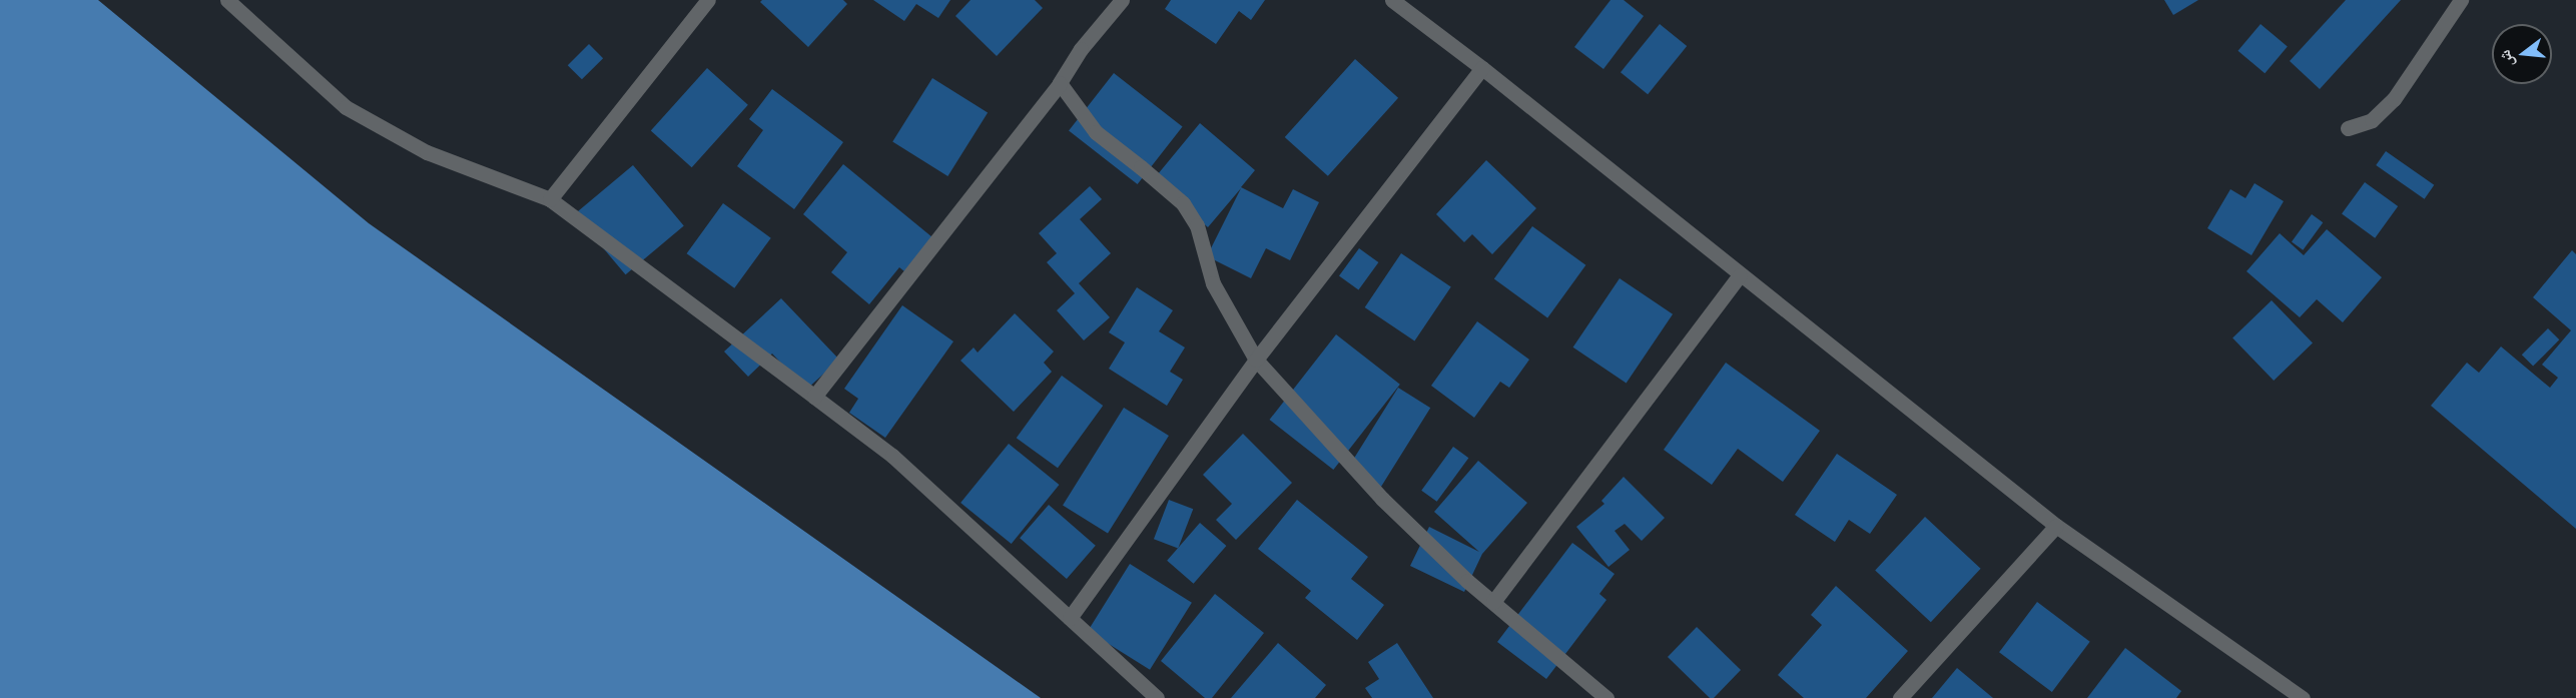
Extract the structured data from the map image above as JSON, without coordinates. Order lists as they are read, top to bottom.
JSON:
{
  "north": "left"
}
